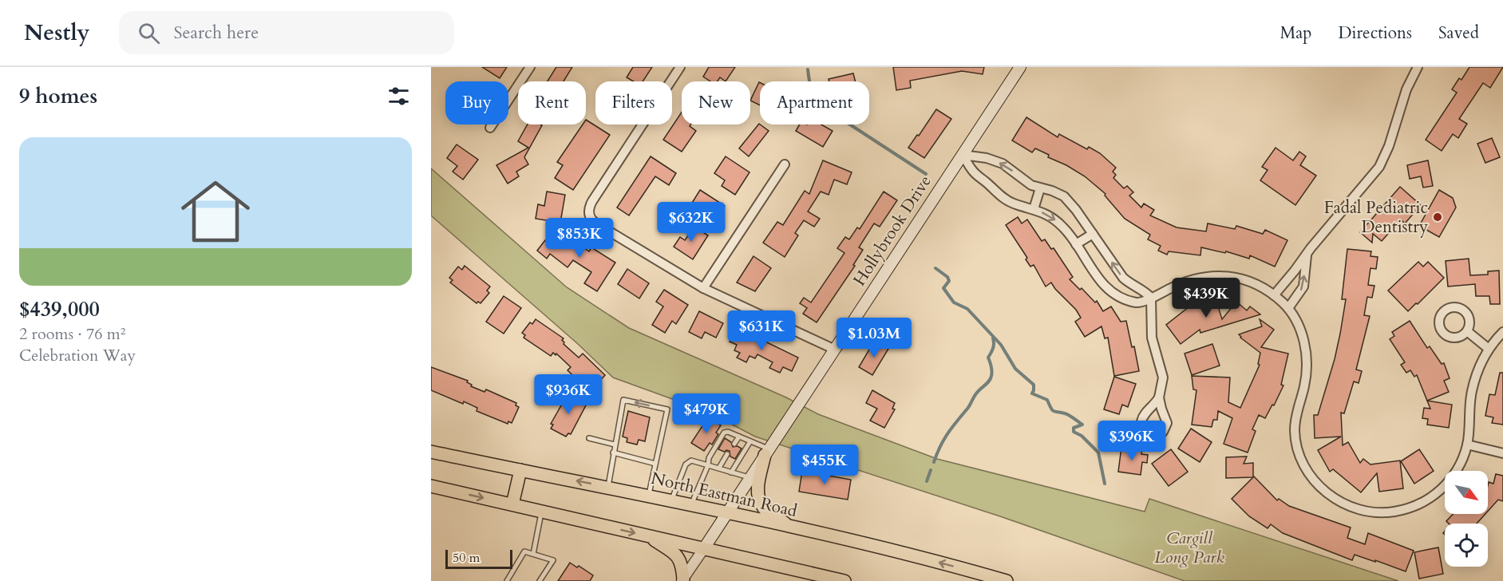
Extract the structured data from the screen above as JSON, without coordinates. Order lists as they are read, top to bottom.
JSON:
{
  "streets": {
    "main road": ["Hollybrook Drive", "North Eastman Road"]
  },
  "crossings": [
    ["Hollybrook Drive", "North Eastman Road"]
  ],
  "parks": ["Cargill Long Park"],
  "places": ["Fadal Pediatric Dentistry"],
  "scale_bar": "50 m",
  "north": "bottom right",
  "page": {
    "header": "Nestly",
    "search": "Search here",
    "nav": ["Map", "Directions", "Saved"],
    "heading": "9 homes",
    "chip": [
      "Buy",
      "Rent",
      "Filters",
      "New",
      "Apartment"
    ],
    "list": [
      {
        "name": "$439,000",
        "note": "2 rooms · 76 m² · Celebration Way"
      }
    ],
    "price": [
      "$632K",
      "$853K",
      "$439K",
      "$631K",
      "$1.03M",
      "$936K",
      "$479K",
      "$396K",
      "$455K"
    ],
    "scale": "50 m"
  }
}
